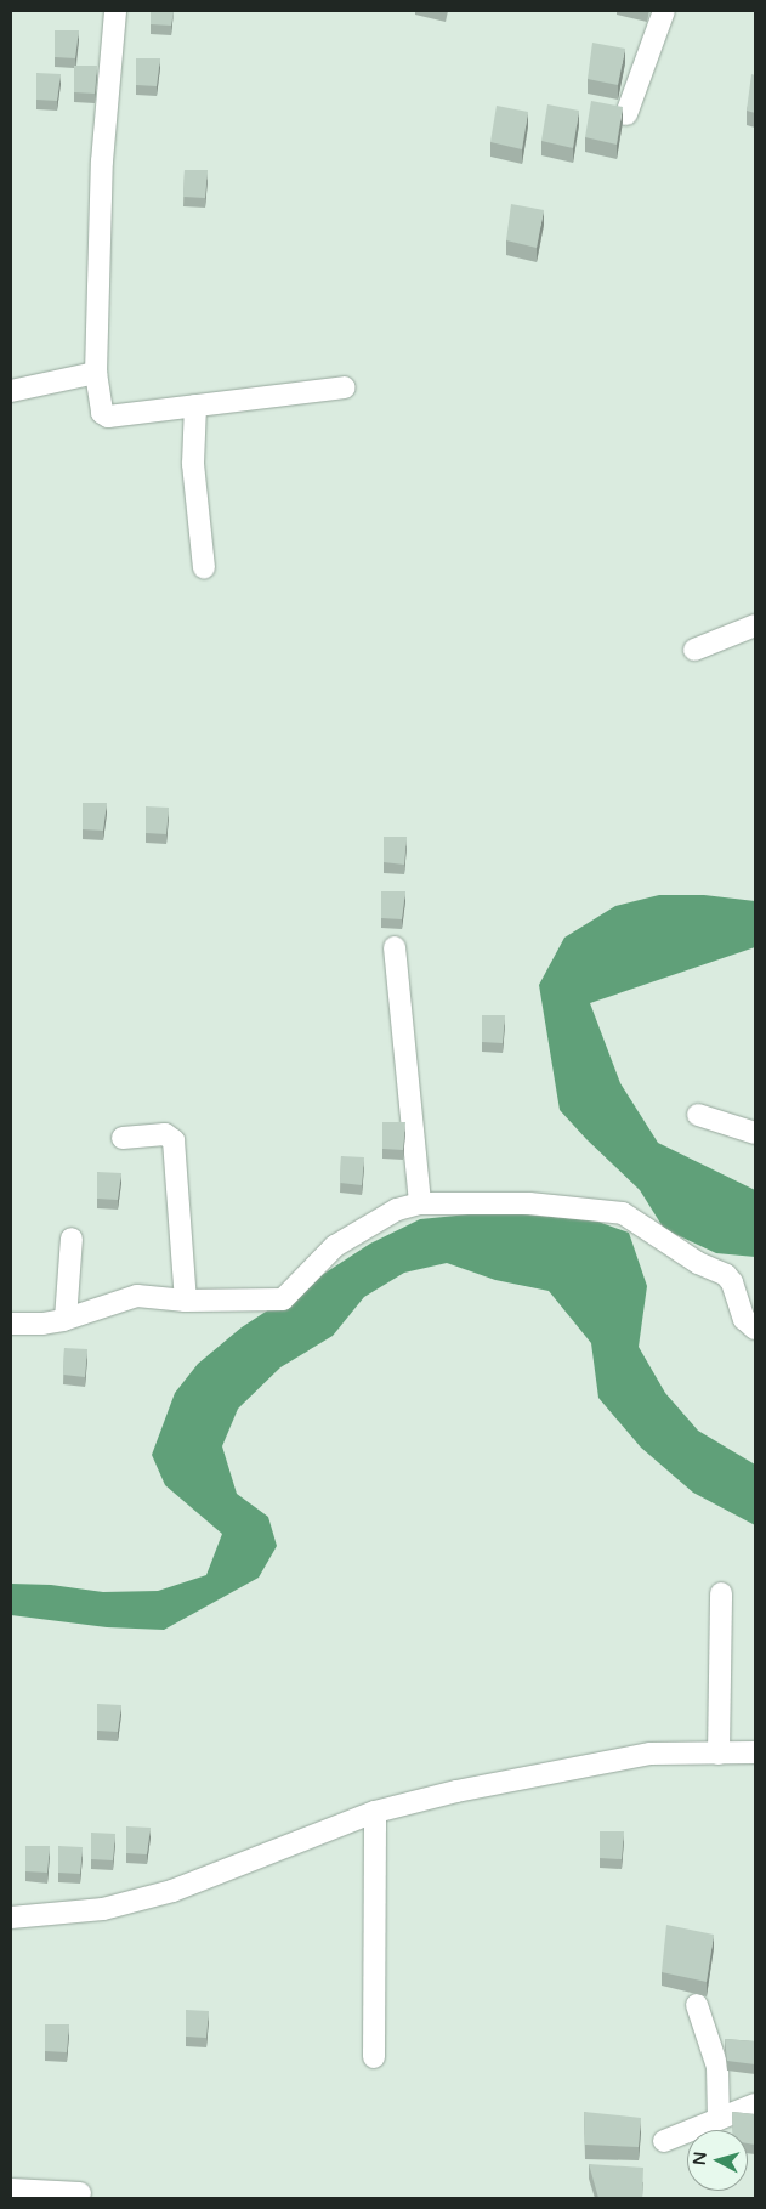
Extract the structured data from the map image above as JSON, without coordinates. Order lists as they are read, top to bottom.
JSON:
{
  "north": "left"
}
